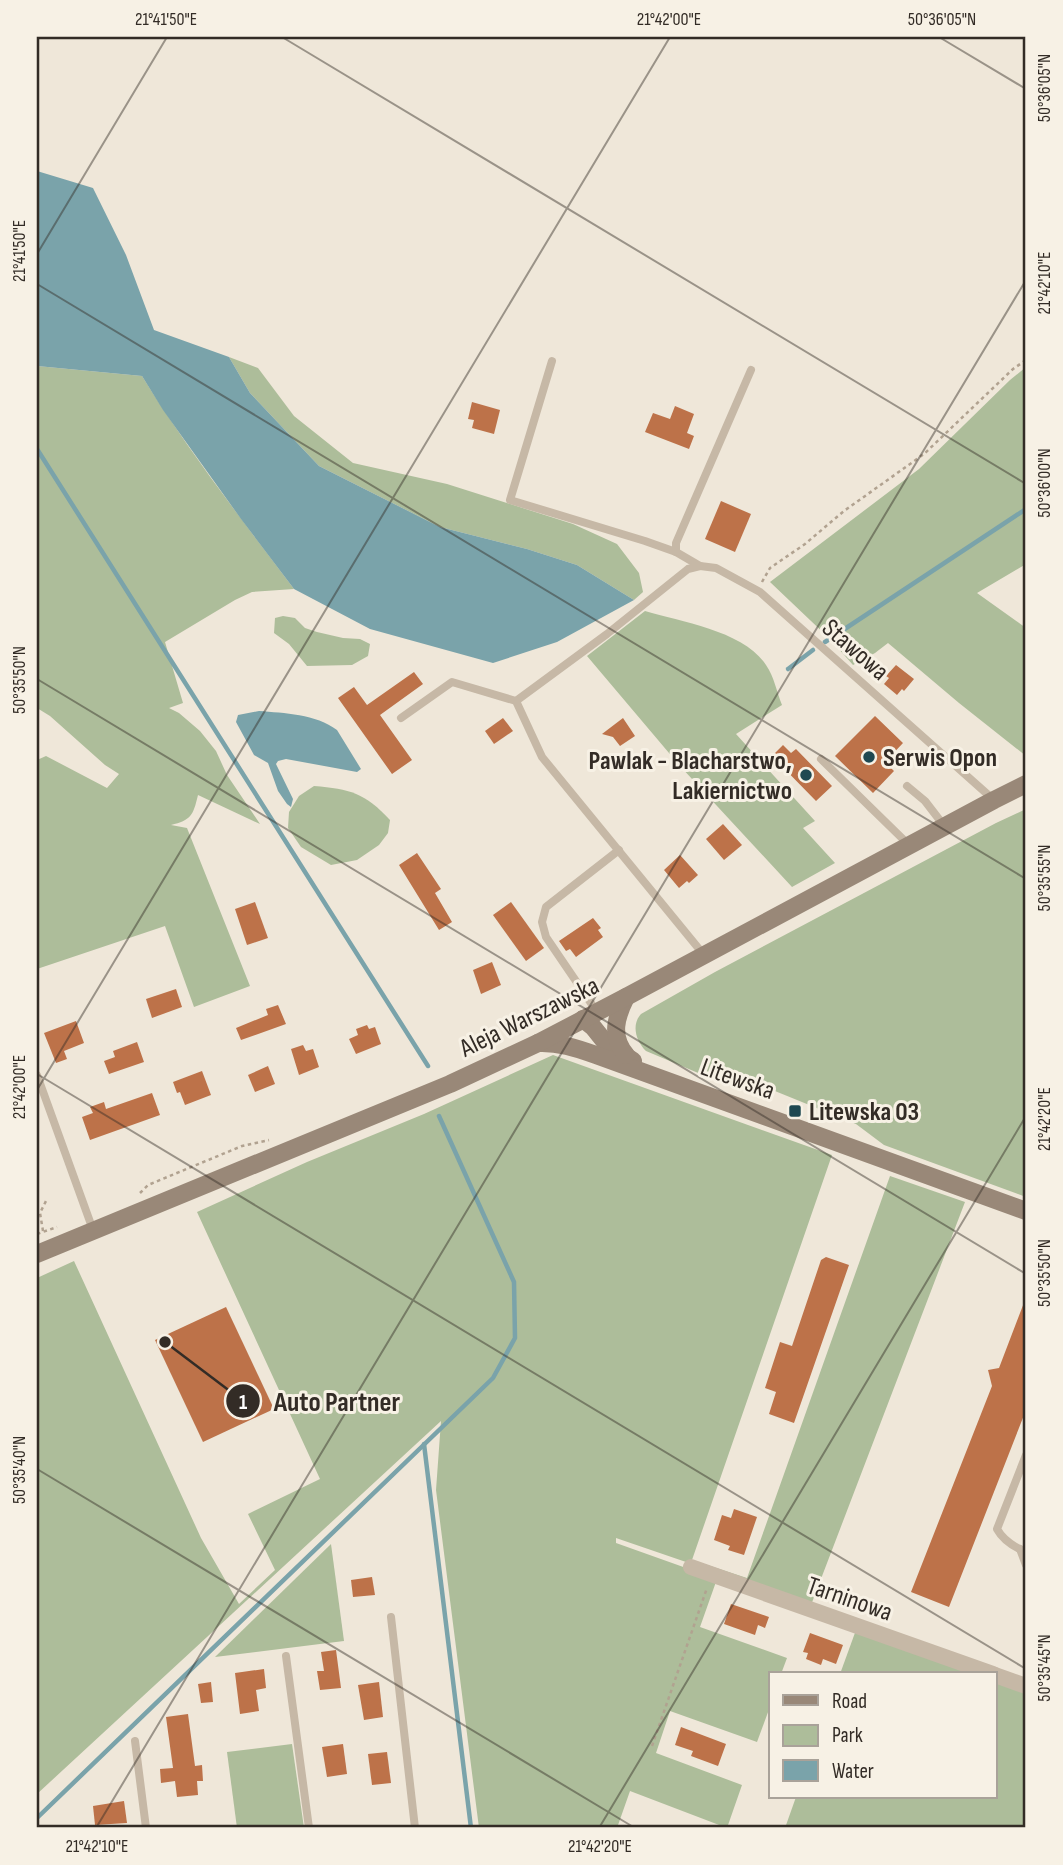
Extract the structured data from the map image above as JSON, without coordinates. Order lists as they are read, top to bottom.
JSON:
{
  "streets": {
    "street": ["Aleja Warszawska", "Litewska", "Tarninowa"],
    "lane": ["Stawowa"]
  },
  "crossings": [
    ["Stawowa", "Aleja Warszawska"]
  ],
  "places": {
    "other": ["Serwis Opon", "Pawlak - Blacharstwo, Lakiernictwo", "Auto Partner"],
    "transit": ["Litewska 03"]
  },
  "legend": ["Road", "Park", "Water"],
  "coordinates": [
    "21°41'50\"E",
    "21°42'00\"E",
    "50°36'05\"N",
    "21°42'10\"E",
    "50°36'00\"N",
    "50°35'50\"N",
    "50°35'55\"N",
    "21°42'20\"E",
    "50°35'40\"N",
    "50°35'45\"N"
  ]
}
